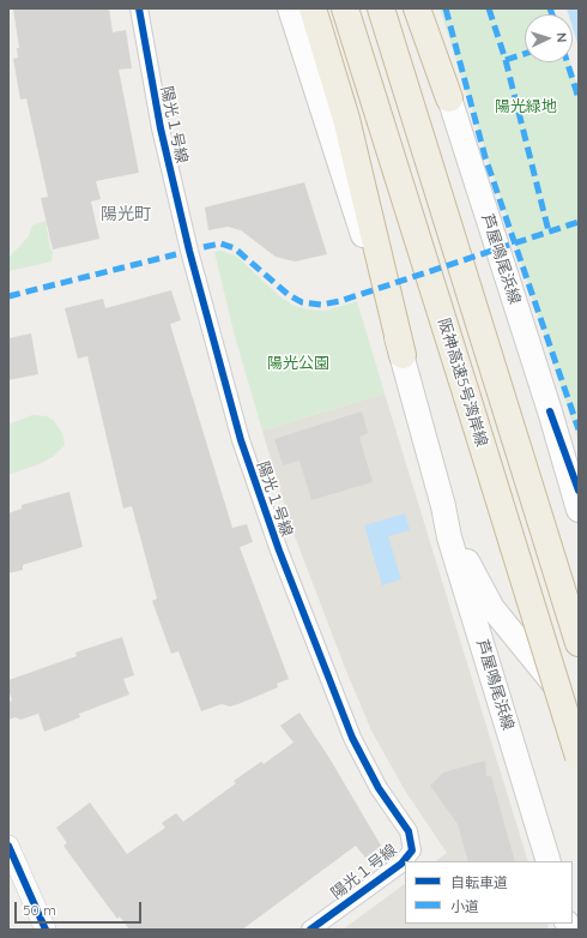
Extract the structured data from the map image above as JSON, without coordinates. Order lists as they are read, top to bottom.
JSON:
{
  "streets": {
    "highway": ["阪神高速5号湾岸線"],
    "main road": ["芦屋鳴尾浜線"],
    "street": ["陽光１号線"]
  },
  "districts": ["陽光町"],
  "parks": ["陽光緑地", "陽光公園"],
  "legend": ["自転車道", "小道"],
  "scale_bar": "50 m",
  "north": "right"
}
